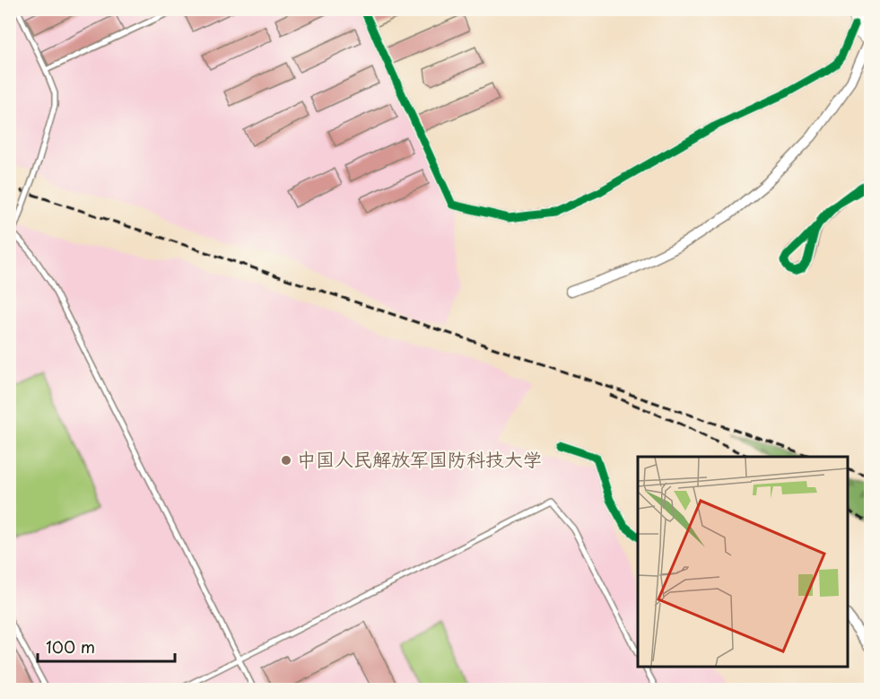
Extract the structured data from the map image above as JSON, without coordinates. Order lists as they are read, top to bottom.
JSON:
{
  "places": ["中国人民解放军国防科技大学"],
  "scale_bar": "100 m"
}
